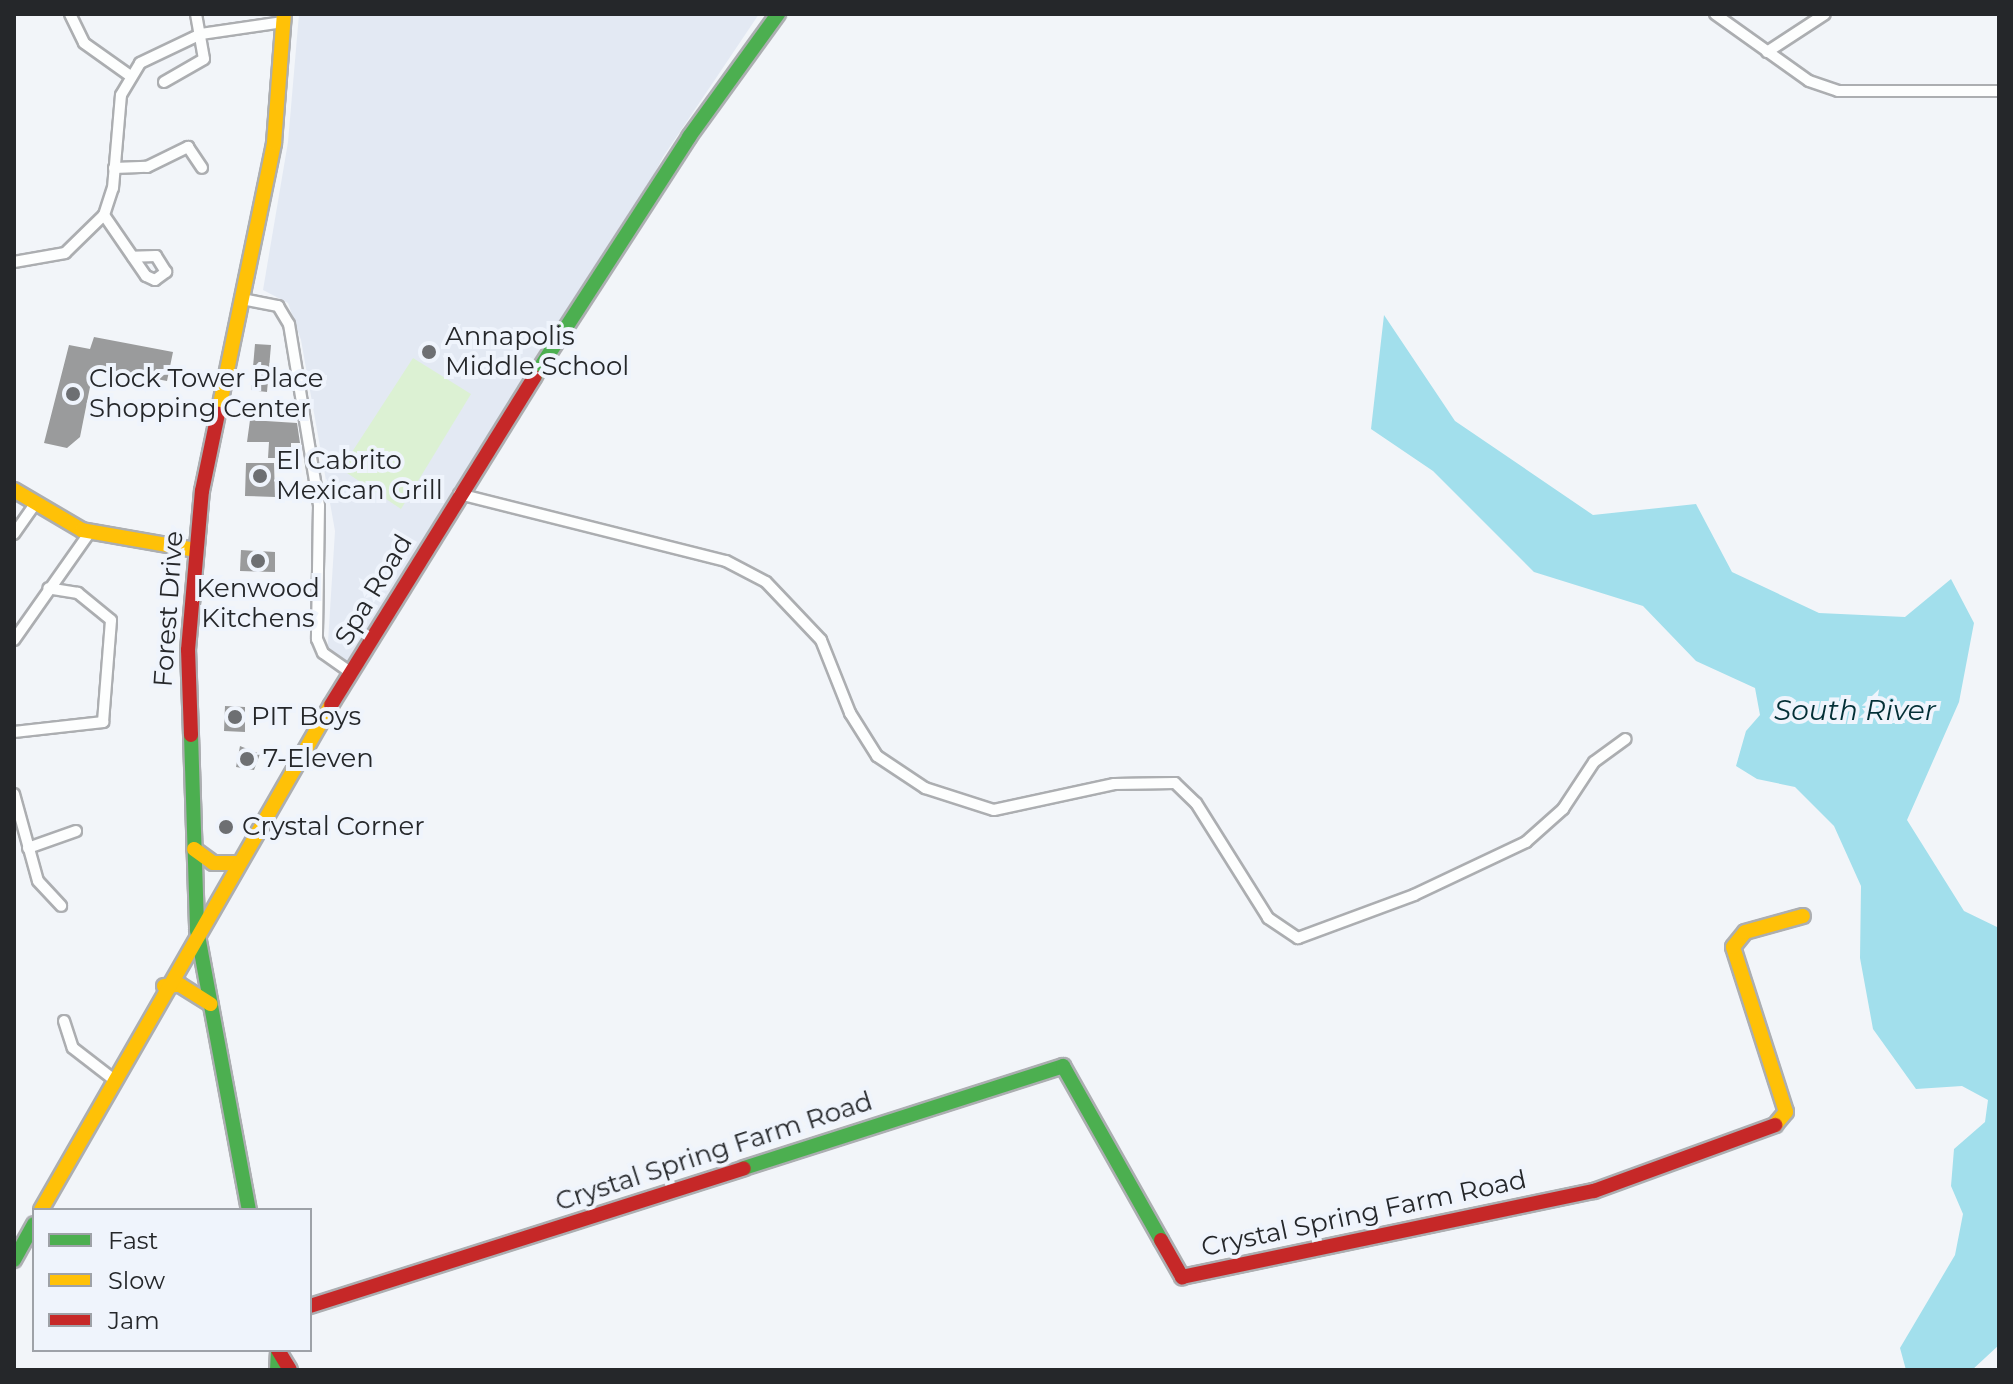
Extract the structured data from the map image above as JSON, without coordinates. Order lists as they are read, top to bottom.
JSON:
{
  "streets": {
    "street": ["Spa Road", "Forest Drive", "Crystal Spring Farm Road"]
  },
  "crossings": [
    ["Spa Road", "Forest Drive"]
  ],
  "water": ["South River"],
  "places": [
    "Annapolis Middle School",
    "Clock Tower Place Shopping Center",
    "El Cabrito Mexican Grill",
    "Kenwood Kitchens",
    "PIT Boys",
    "7-Eleven",
    "Crystal Corner"
  ],
  "legend": ["Fast", "Slow", "Jam"]
}
